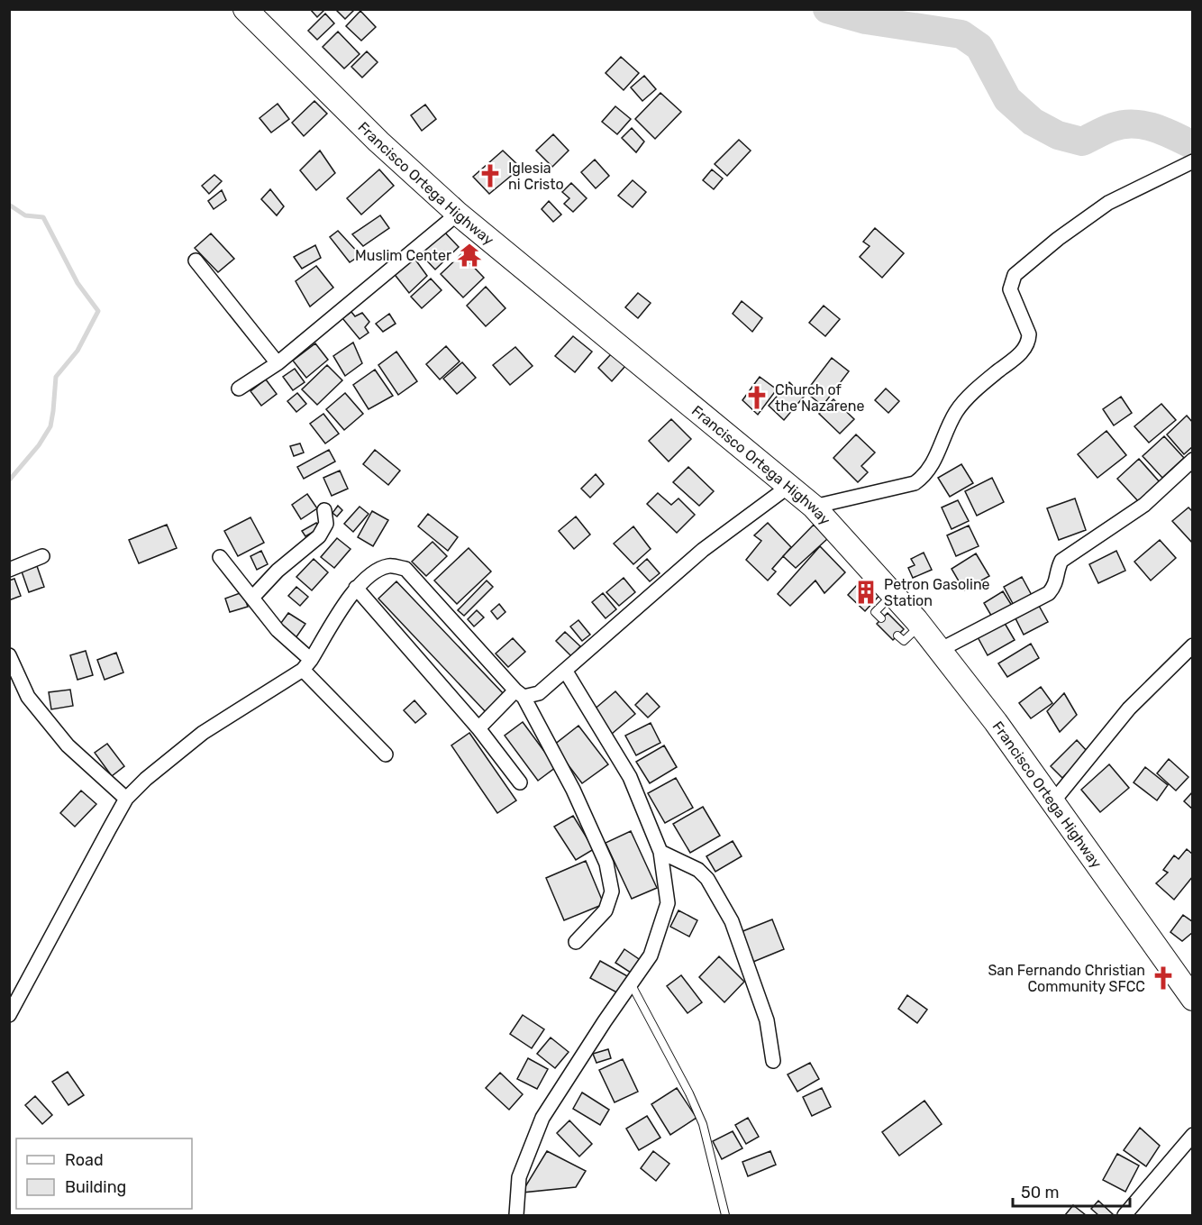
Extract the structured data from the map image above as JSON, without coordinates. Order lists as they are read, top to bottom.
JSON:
{
  "streets": {
    "main road": ["Francisco Ortega Highway"]
  },
  "places": {
    "church": ["Iglesia ni Cristo", "Church of the Nazarene", "San Fernando Christian Community SFCC"],
    "temple": ["Muslim Center"],
    "building": ["Petron Gasoline Station"]
  },
  "legend": ["Road", "Building"],
  "scale_bar": "50 m"
}
